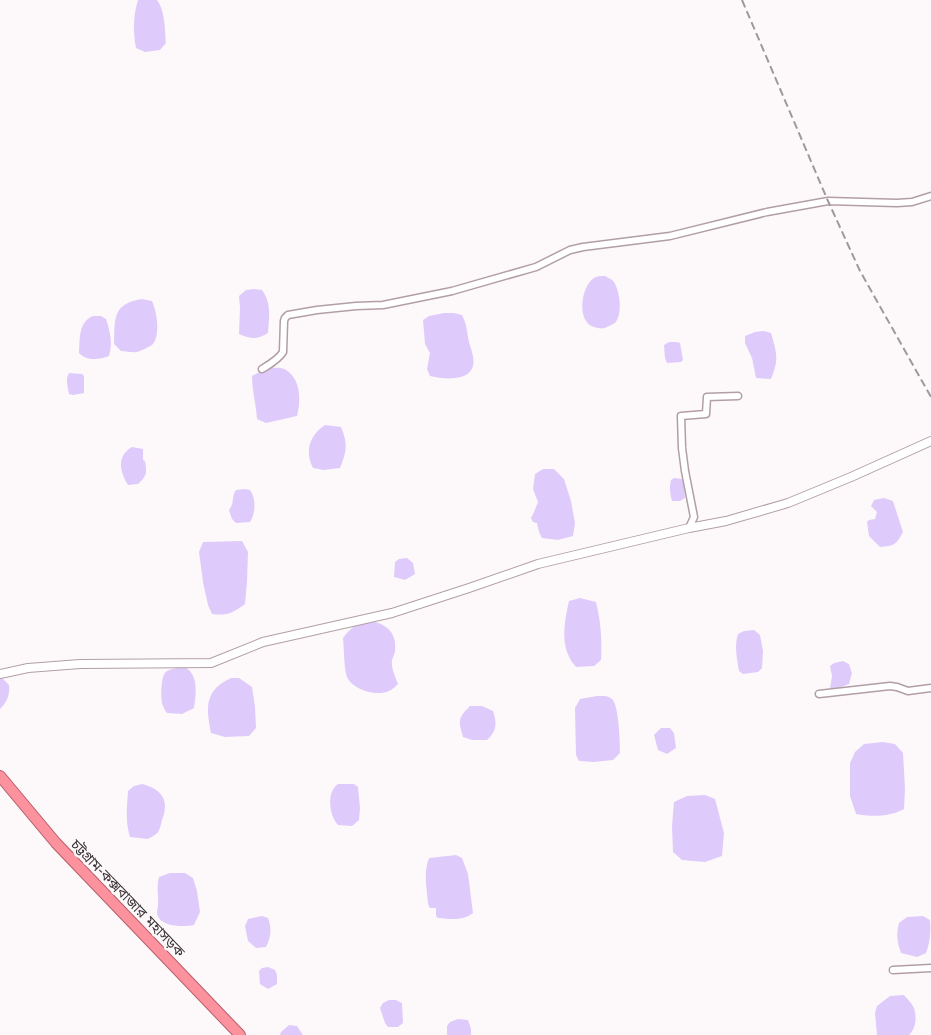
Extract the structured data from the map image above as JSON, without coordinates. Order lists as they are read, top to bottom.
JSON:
{
  "streets": {
    "highway": ["চট্টগ্রাম-কক্সবাজার মহাসড়ক"]
  }
}
